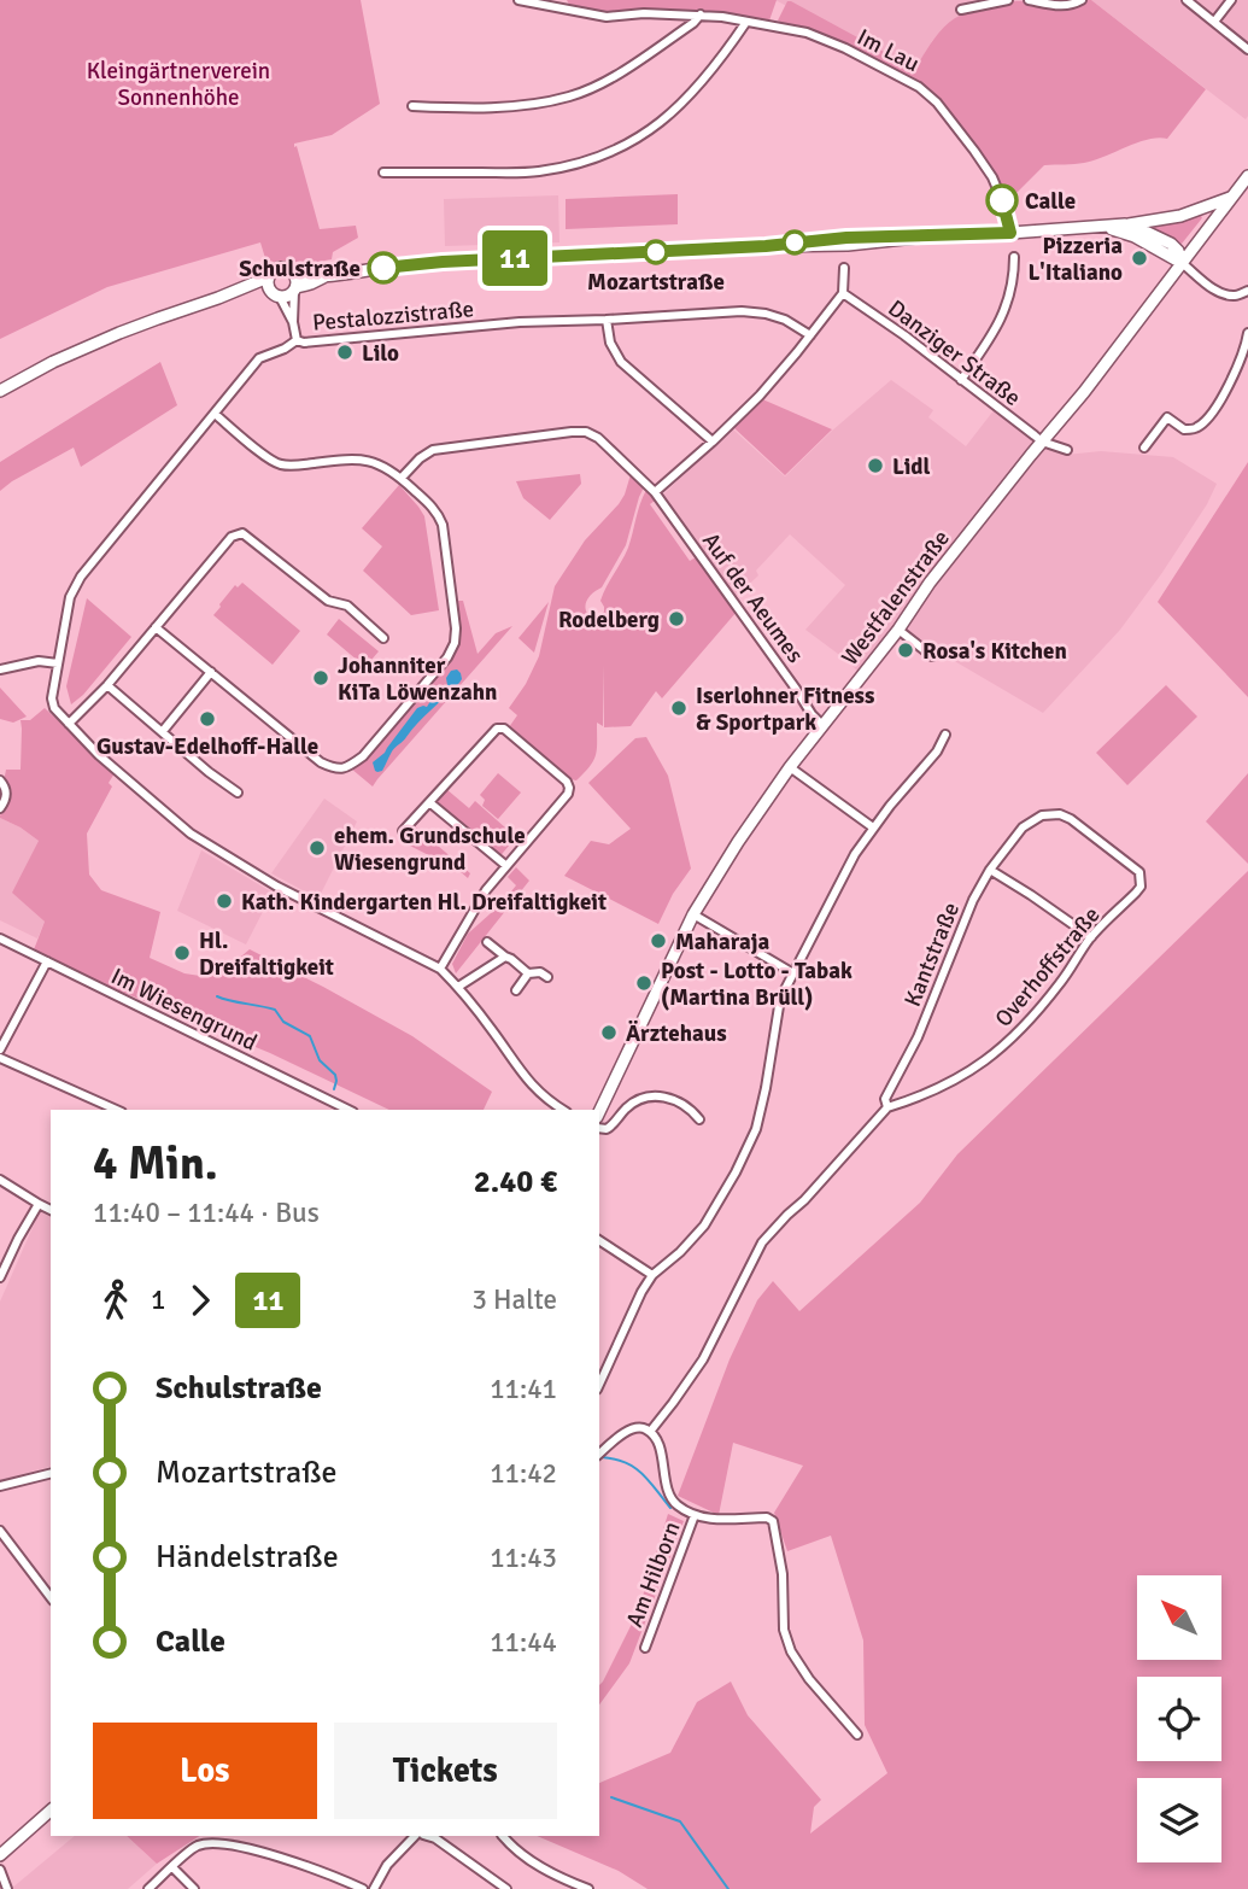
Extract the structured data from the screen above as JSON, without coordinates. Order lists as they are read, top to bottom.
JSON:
{
  "streets": {
    "main road": ["Westfalenstraße"],
    "street": [
      "Im Lau",
      "Pestalozzistraße",
      "Danziger Straße",
      "Auf der Aeumes",
      "Kantstraße",
      "Overhoffstraße",
      "Im Wiesengrund",
      "Am Hilborn"
    ]
  },
  "crossings": [
    ["Danziger Straße", "Westfalenstraße"],
    ["Auf der Aeumes", "Westfalenstraße"],
    ["Kantstraße", "Overhoffstraße"]
  ],
  "parks": ["Kleingärtnerverein Sonnenhöhe"],
  "places": [
    "Calle",
    "Mozartstraße",
    "Pizzeria L'Italiano",
    "Schulstraße",
    "Lilo",
    "Lidl",
    "Rodelberg",
    "Rosa's Kitchen",
    "Johanniter KiTa Löwenzahn",
    "Iserlohner Fitness & Sportpark",
    "Gustav-Edelhoff-Halle",
    "ehem. Grundschule Wiesengrund",
    "Kath. Kindergarten Hl. Dreifaltigkeit",
    "Maharaja",
    "Hl. Dreifaltigkeit",
    "Post - Lotto - Tabak (Martina Brüll)",
    "Ärztehaus"
  ],
  "lines": ["bus line 11"],
  "north": "top left",
  "page": {
    "on_map": "11",
    "heading": ["4 Min.", "11:40 – 11:44 · Bus", "2.40 €"],
    "legs": ["1", "11", "3 Halte"],
    "list": [
      {
        "name": "Schulstraße",
        "value": "11:41"
      },
      {
        "name": "Mozartstraße",
        "value": "11:42"
      },
      {
        "name": "Händelstraße",
        "value": "11:43"
      },
      {
        "name": "Calle",
        "value": "11:44"
      }
    ],
    "buttons": ["Los", "Tickets"]
  }
}
